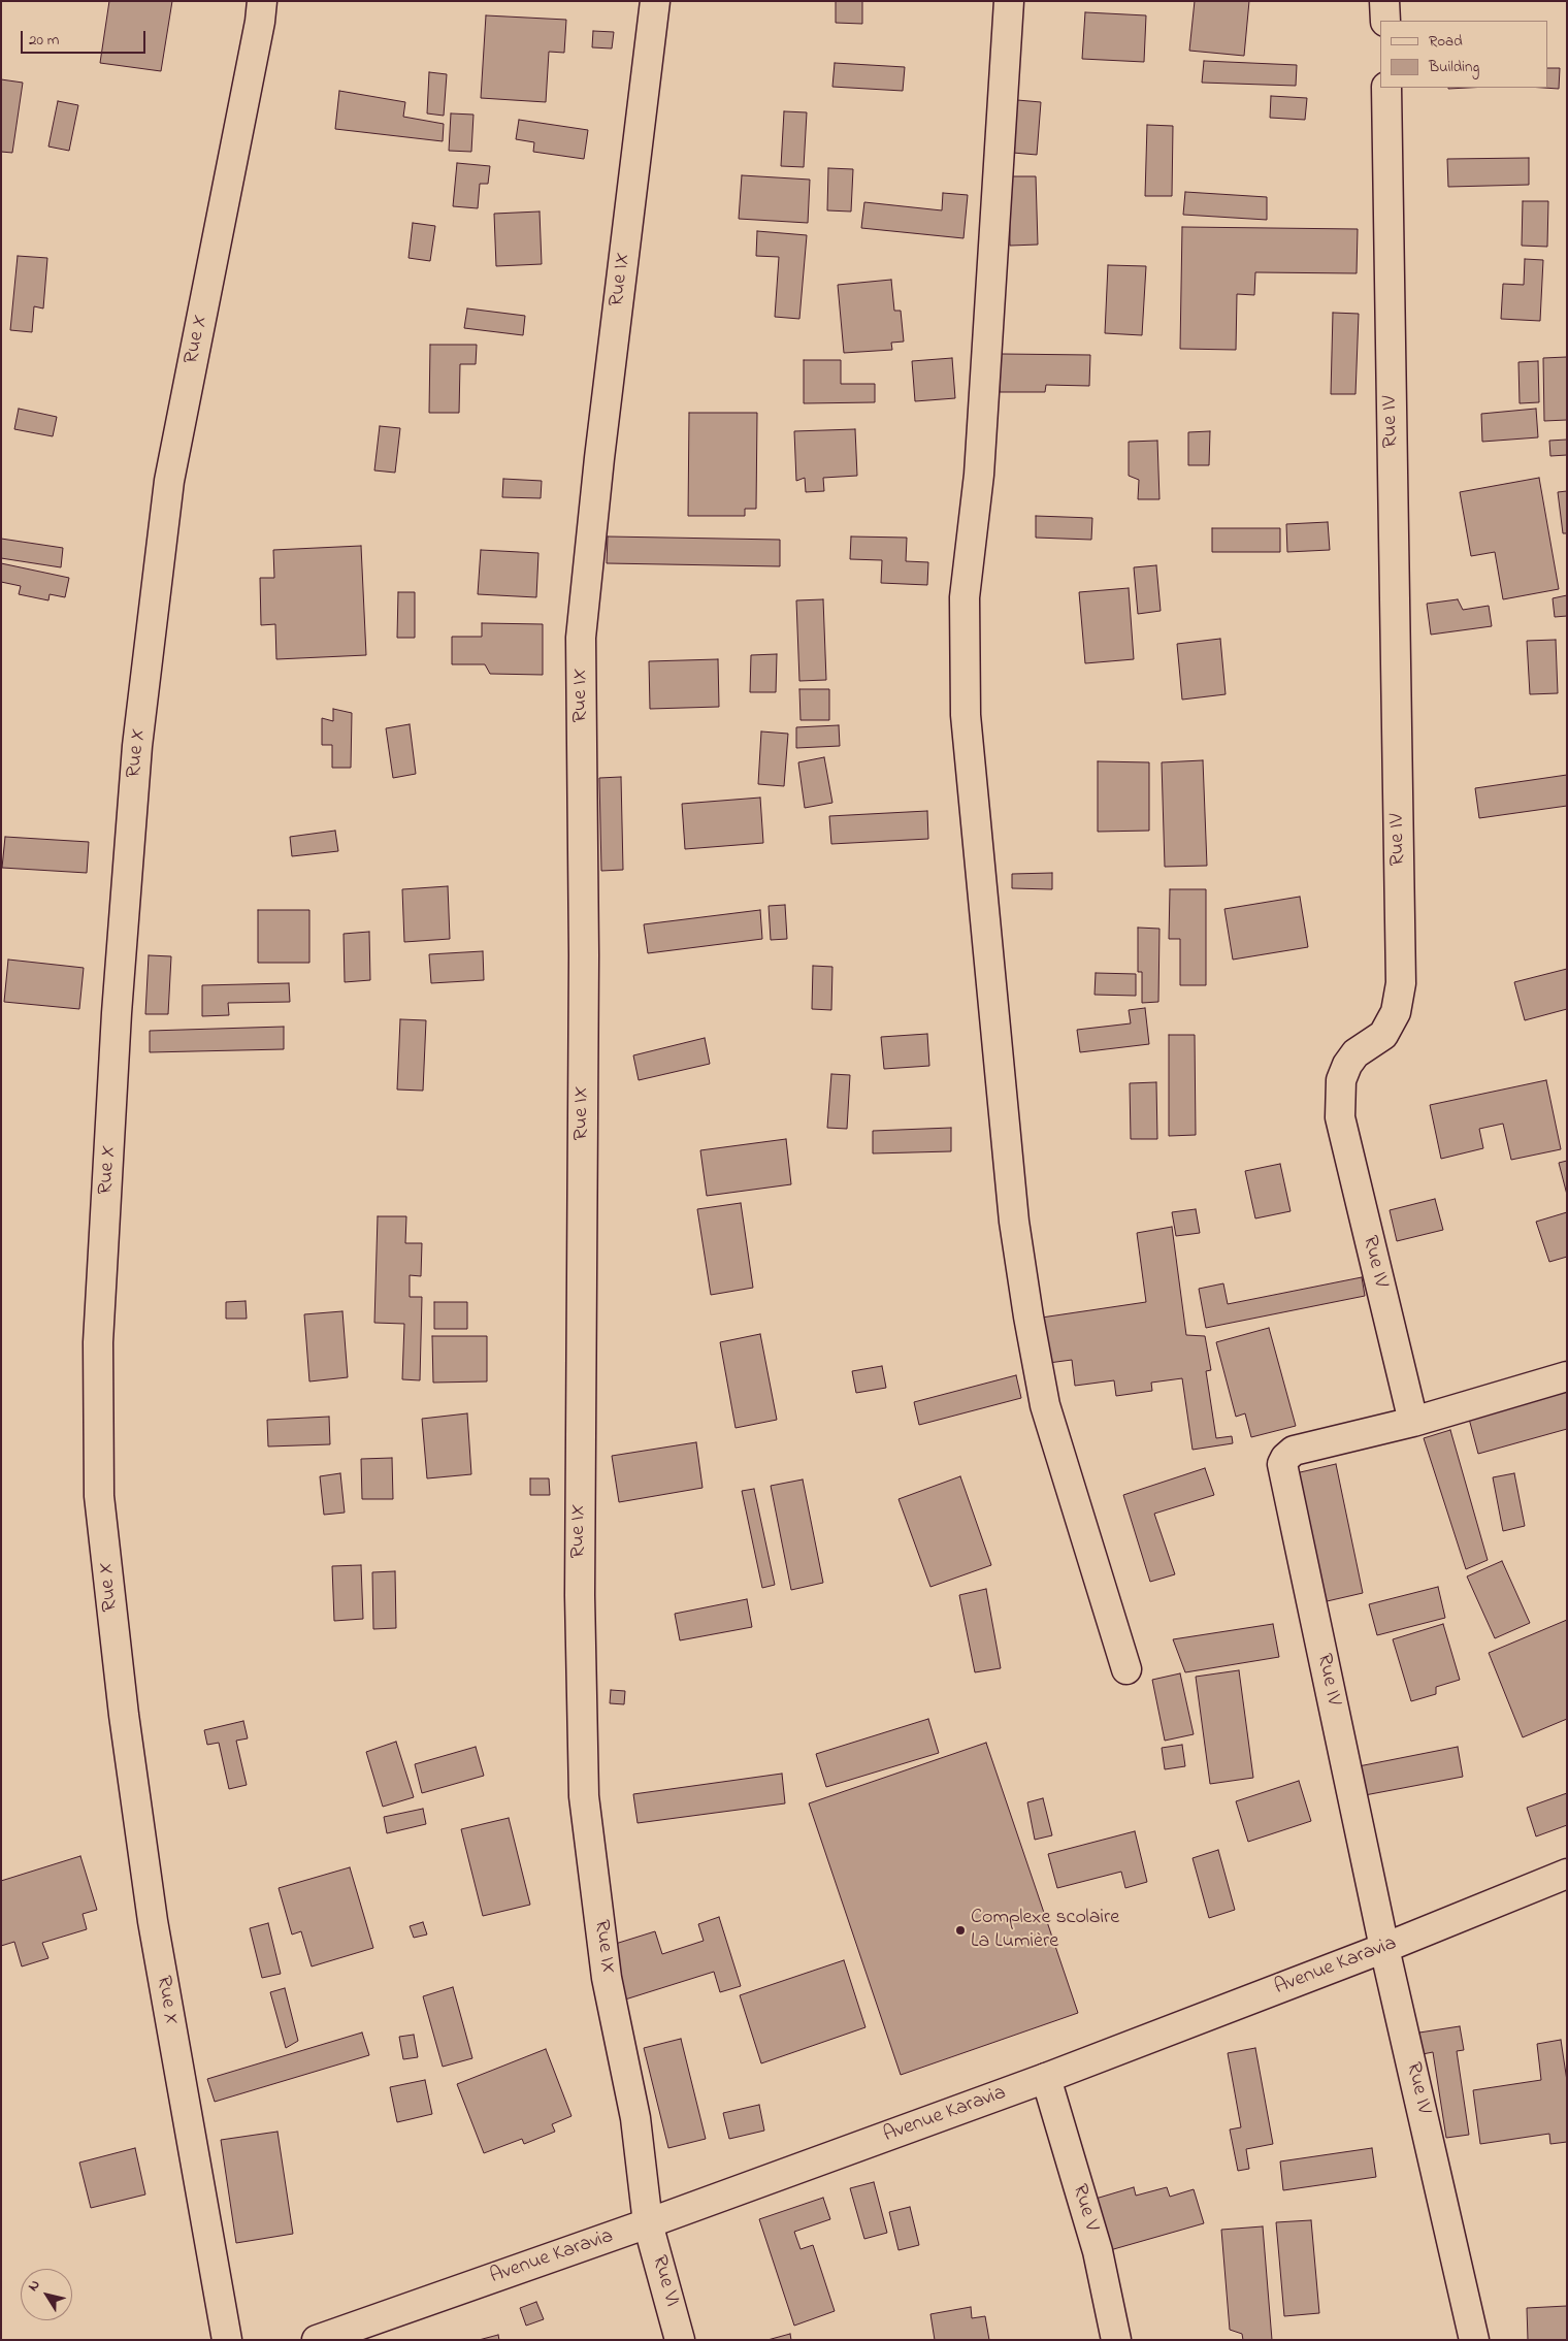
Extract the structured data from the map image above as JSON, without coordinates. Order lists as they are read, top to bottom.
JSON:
{
  "streets": {
    "street": [
      "Rue IX",
      "Rue X",
      "Rue IV",
      "Avenue Karavia",
      "Rue V",
      "Rue VI"
    ]
  },
  "crossings": [
    ["Rue IX", "Avenue Karavia"],
    ["Rue IX", "Rue VI"],
    ["Rue IV", "Avenue Karavia"],
    ["Avenue Karavia", "Rue V"],
    ["Avenue Karavia", "Rue VI"]
  ],
  "places": ["Complexe scolaire La Lumière"],
  "legend": ["Road", "Building"],
  "scale_bar": "20 m",
  "north": "top left"
}
